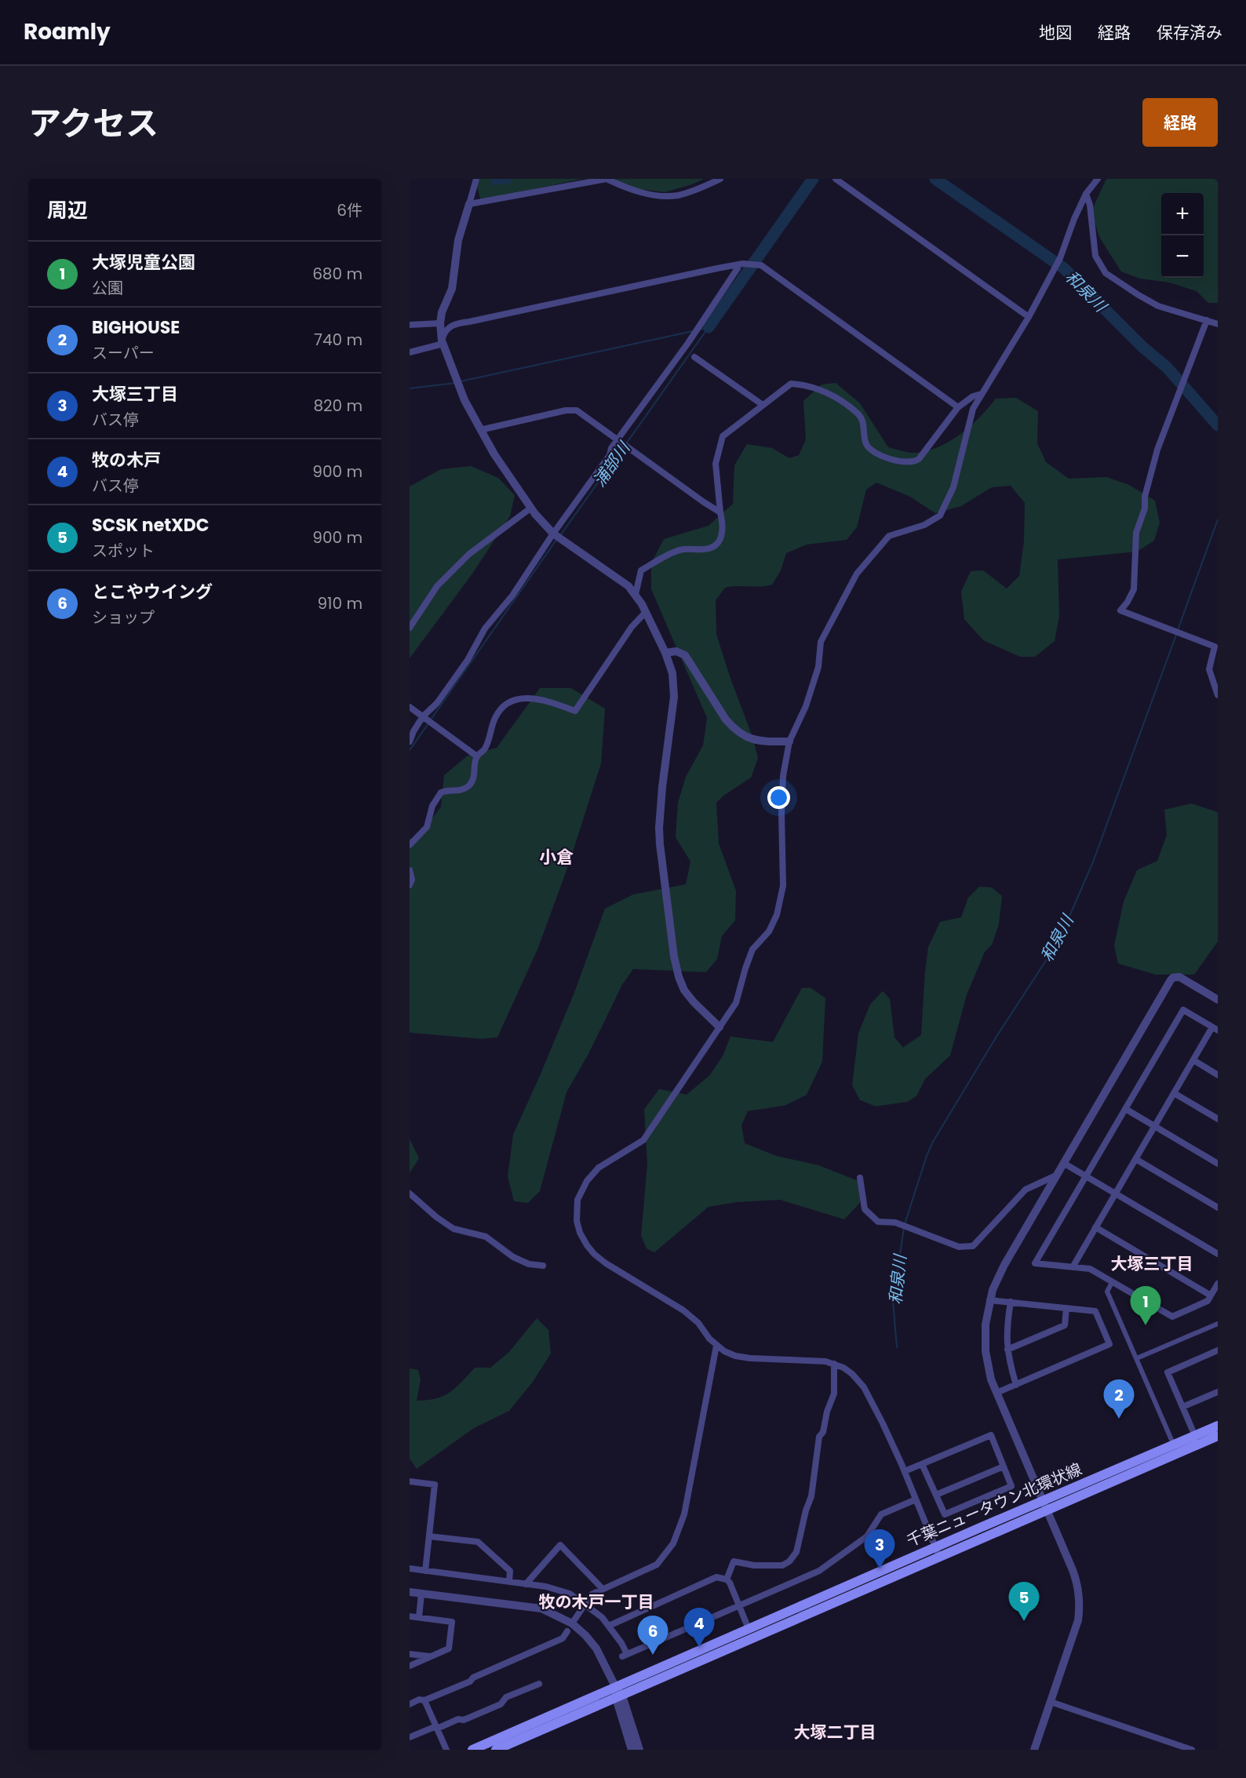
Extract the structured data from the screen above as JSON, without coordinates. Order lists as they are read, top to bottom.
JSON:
{
  "streets": {
    "main road": ["千葉ニュータウン北環状線"]
  },
  "districts": [
    "小倉",
    "大塚三丁目",
    "牧の木戸一丁目",
    "大塚二丁目"
  ],
  "water": ["和泉川", "浦部川"],
  "page": {
    "header": "Roamly",
    "nav": ["地図", "経路", "保存済み"],
    "title": "アクセス",
    "buttons": "経路",
    "heading": ["周辺", "6件"],
    "map_buttons": ["+", "−"],
    "list": [
      {
        "mark": "1",
        "name": "大塚児童公園",
        "note": "公園",
        "value": "680 m"
      },
      {
        "mark": "2",
        "name": "BIGHOUSE",
        "note": "スーパー",
        "value": "740 m"
      },
      {
        "mark": "3",
        "name": "大塚三丁目",
        "note": "バス停",
        "value": "820 m"
      },
      {
        "mark": "4",
        "name": "牧の木戸",
        "note": "バス停",
        "value": "900 m"
      },
      {
        "mark": "5",
        "name": "SCSK netXDC",
        "note": "スポット",
        "value": "900 m"
      },
      {
        "mark": "6",
        "name": "とこやウイング",
        "note": "ショップ",
        "value": "910 m"
      }
    ],
    "pins": [
      "1",
      "2",
      "3",
      "5",
      "4",
      "6"
    ]
  }
}
